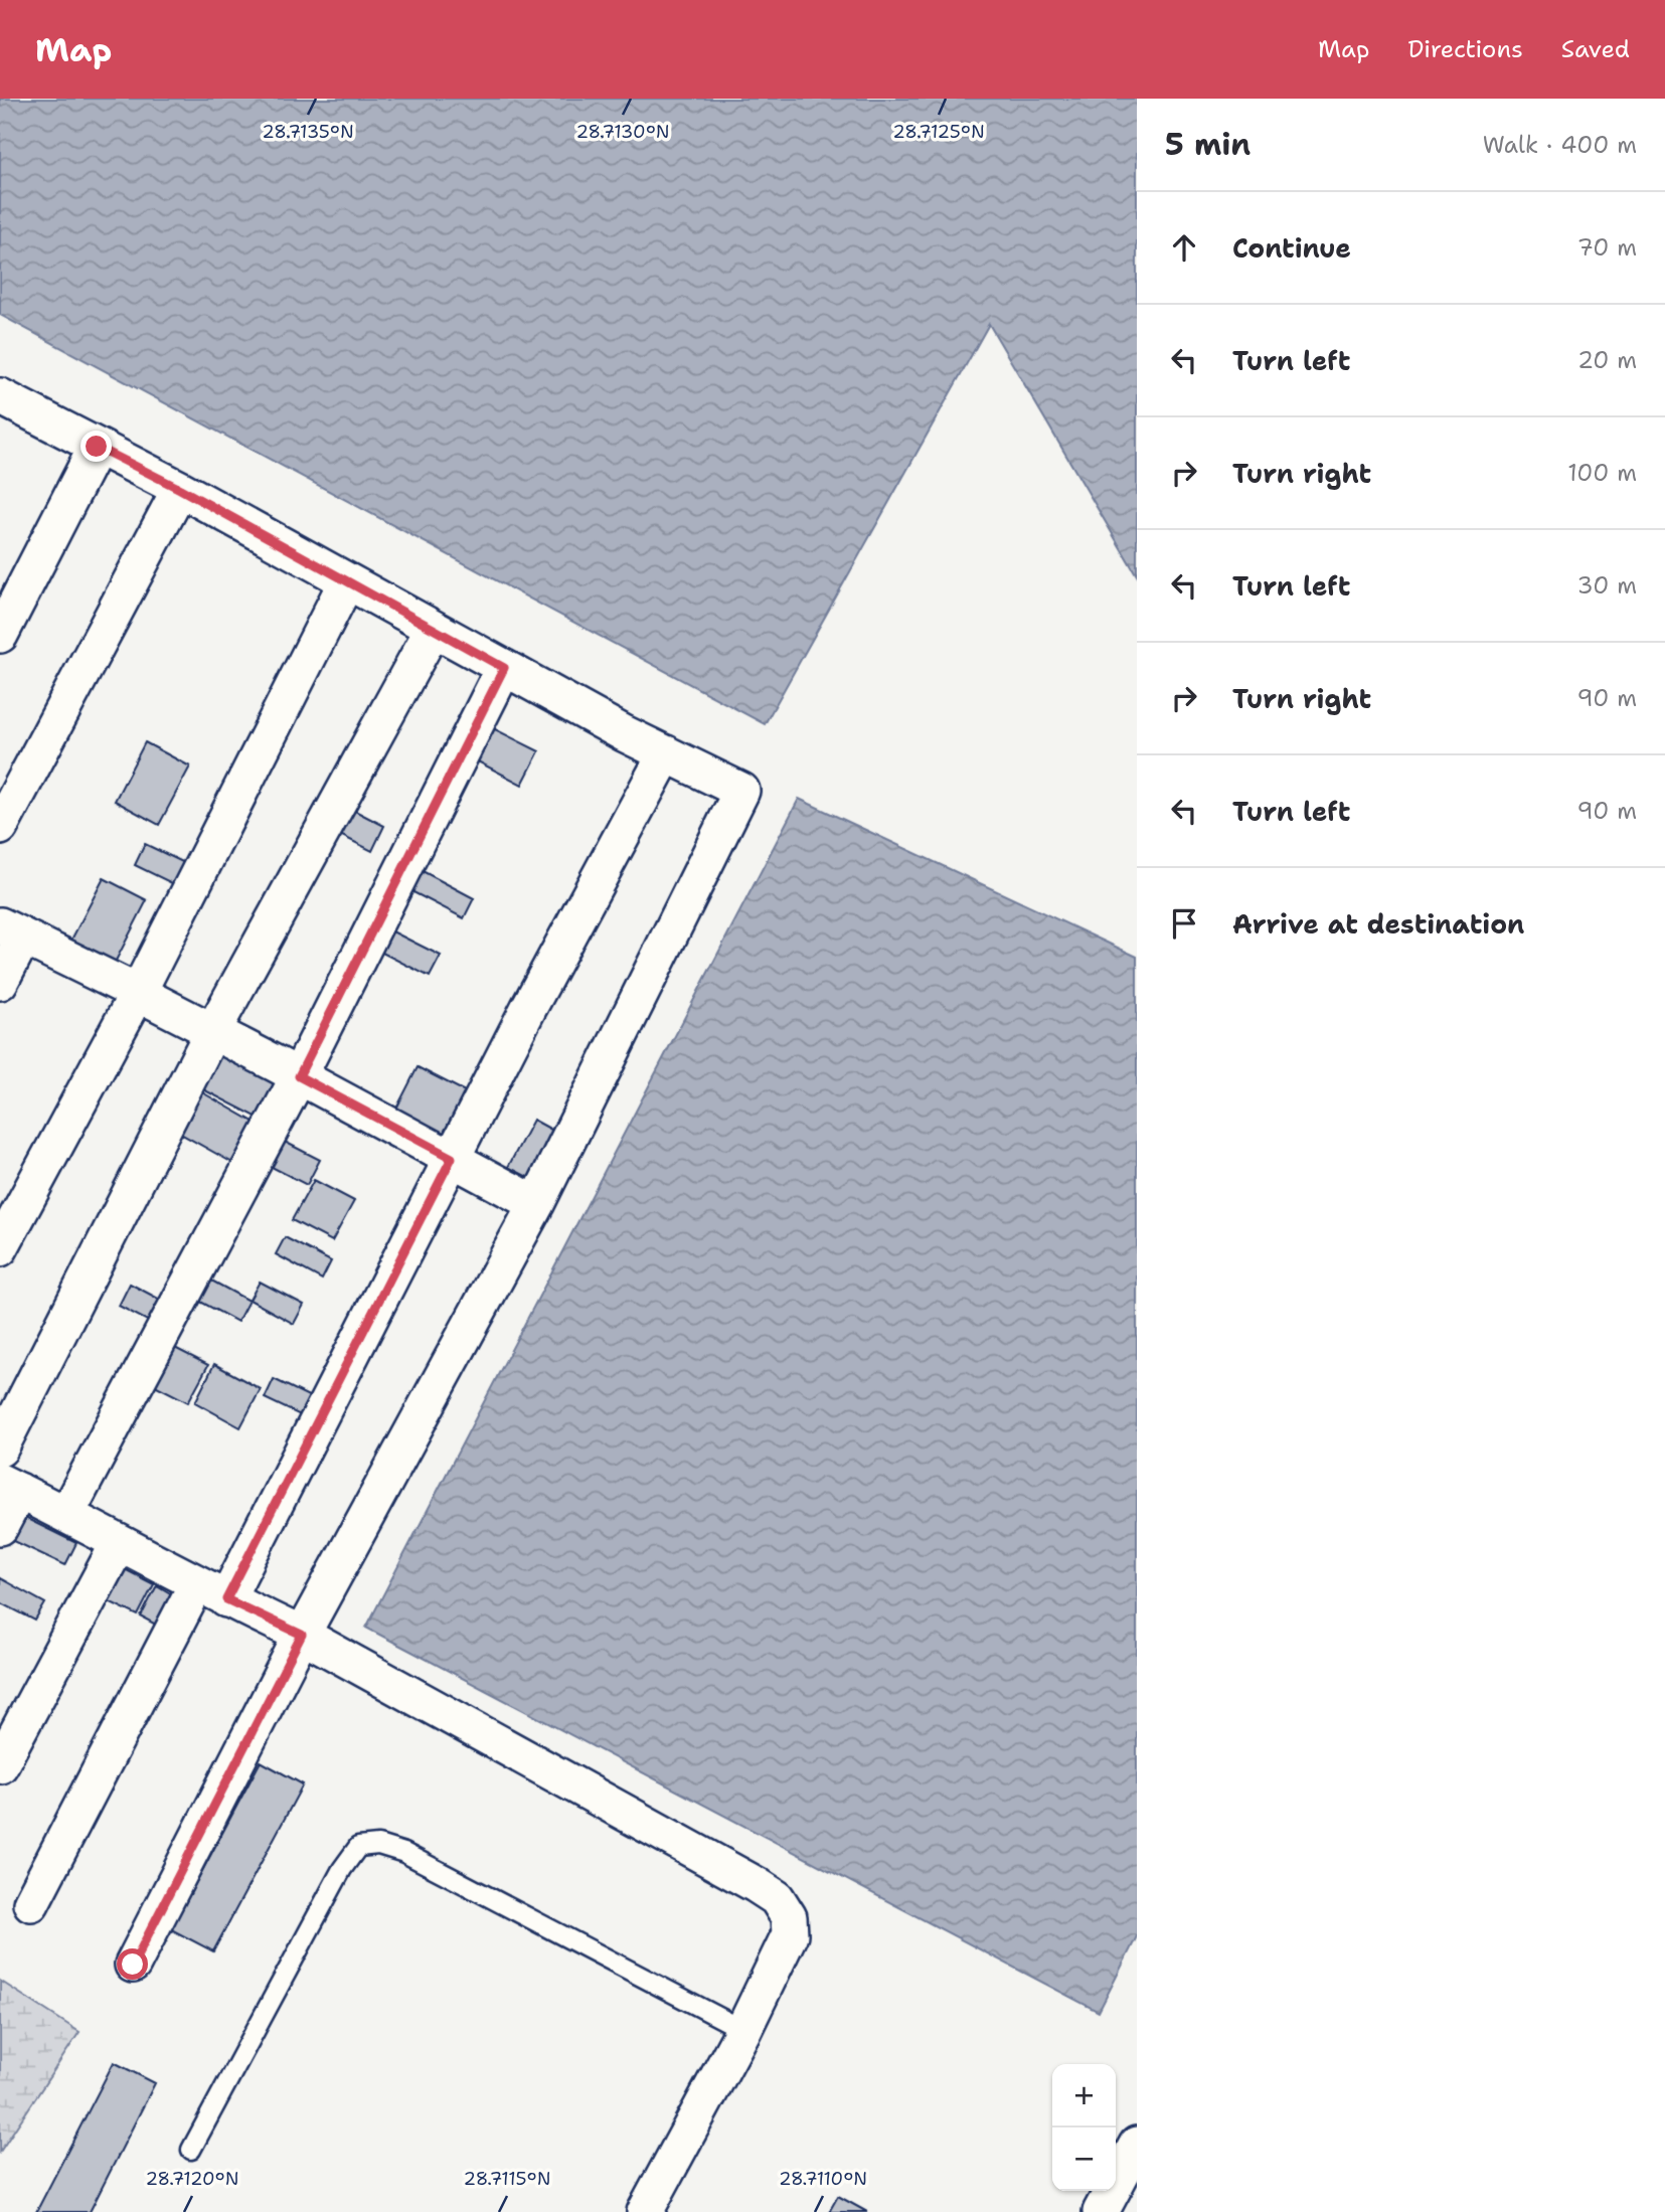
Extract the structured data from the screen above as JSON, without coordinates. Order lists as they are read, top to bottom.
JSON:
{
  "page": {
    "header": "Map",
    "nav": ["Map", "Directions", "Saved"],
    "heading": ["5 min", "Walk · 400 m"],
    "list": [
      ["Continue", "70 m"],
      ["Turn left", "20 m"],
      ["Turn right", "100 m"],
      ["Turn left", "30 m"],
      ["Turn right", "90 m"],
      ["Turn left", "90 m"],
      "Arrive at destination"
    ],
    "map_buttons": ["+", "−"]
  },
  "coordinates": [
    "28.7135°N",
    "28.7130°N",
    "28.7125°N",
    "28.7120°N",
    "28.7115°N",
    "28.7110°N"
  ]
}
